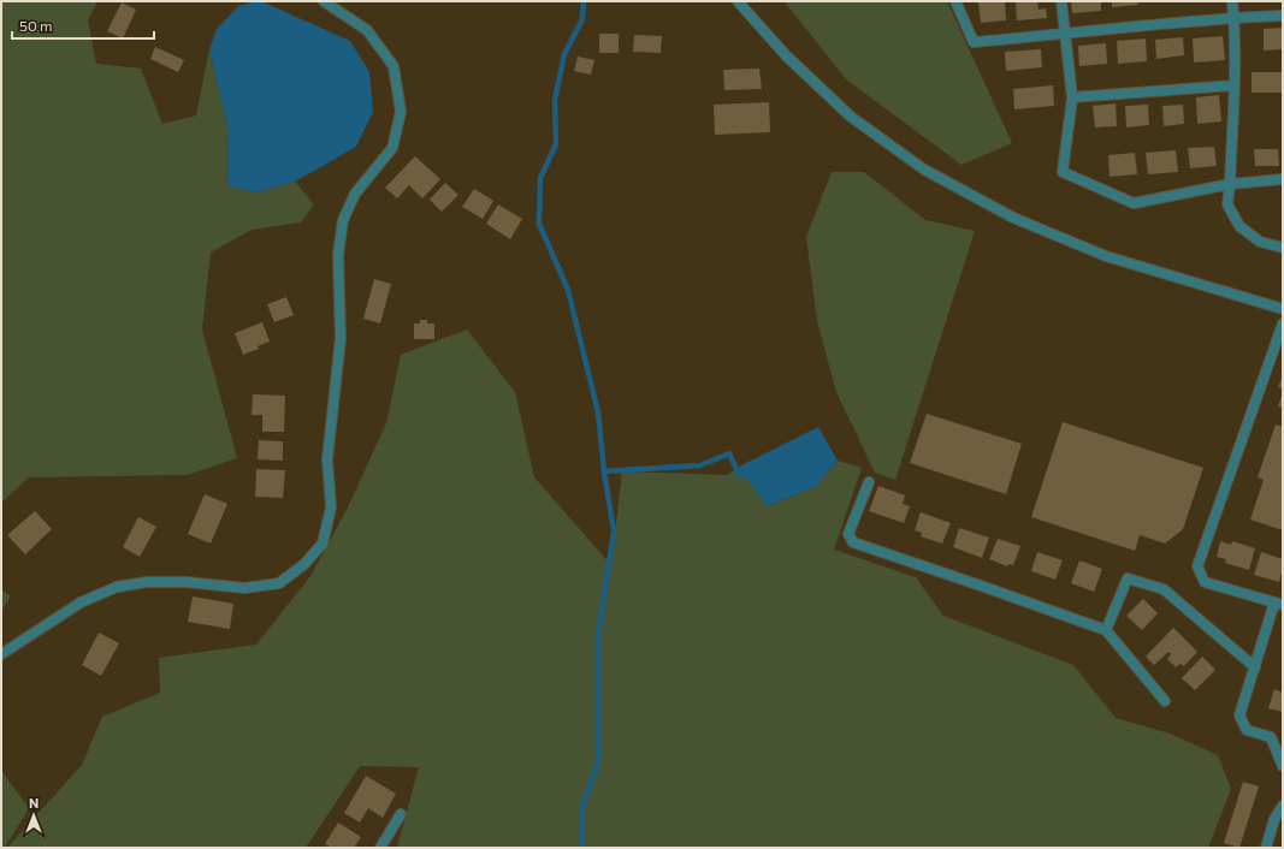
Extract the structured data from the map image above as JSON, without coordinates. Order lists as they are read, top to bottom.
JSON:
{
  "scale_bar": "50 m",
  "north": "top"
}
